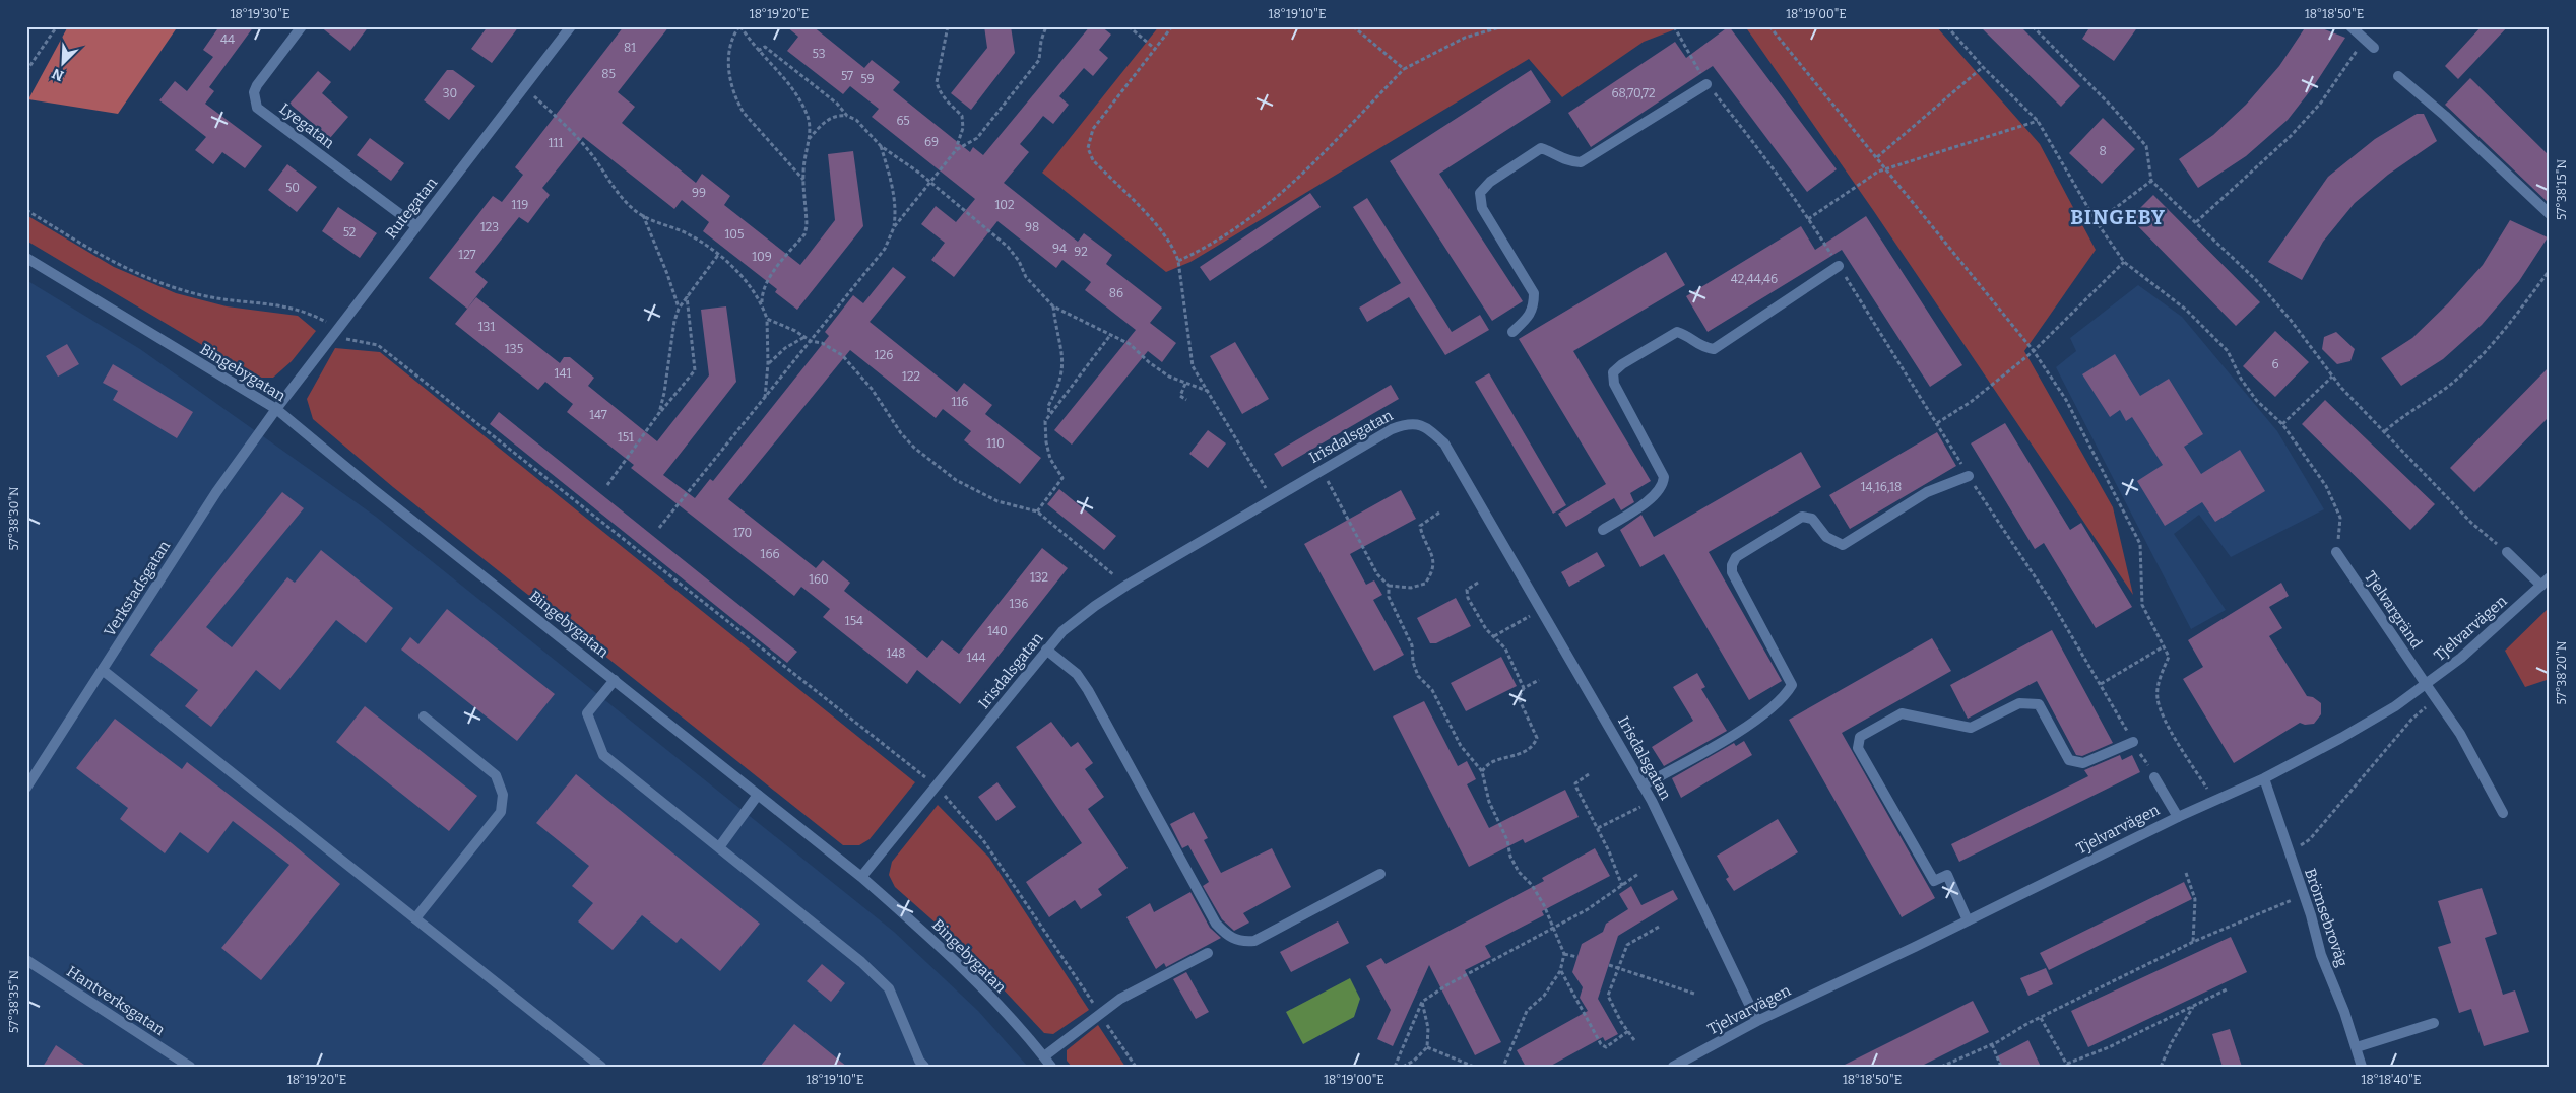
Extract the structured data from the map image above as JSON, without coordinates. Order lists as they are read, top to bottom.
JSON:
{
  "streets": {
    "street": [
      "Lyegatan",
      "Rutegatan",
      "Bingebygatan",
      "Irisdalsgatan",
      "Verkstadsgatan",
      "Tjelvargränd",
      "Tjelvarvägen",
      "Brömsebroväg",
      "Hantverksgatan"
    ]
  },
  "crossings": [
    ["Lyegatan", "Rutegatan"],
    ["Rutegatan", "Bingebygatan"],
    ["Rutegatan", "Verkstadsgatan"],
    ["Bingebygatan", "Irisdalsgatan"],
    ["Bingebygatan", "Verkstadsgatan"],
    ["Irisdalsgatan", "Tjelvarvägen"],
    ["Tjelvargränd", "Tjelvarvägen"],
    ["Tjelvarvägen", "Brömsebroväg"]
  ],
  "districts": ["BINGEBY"],
  "house_numbers": [
    "44",
    "81",
    "53",
    "85",
    "57",
    "59",
    "30",
    "68,70,72",
    "65",
    "69",
    "111",
    "8",
    "50",
    "99",
    "119",
    "102",
    "123",
    "98",
    "52",
    "105",
    "94",
    "92",
    "127",
    "109",
    "42,44,46",
    "86",
    "131",
    "135",
    "126",
    "6",
    "141",
    "122",
    "116",
    "147",
    "151",
    "110",
    "14,16,18",
    "170",
    "166",
    "132",
    "160",
    "136",
    "154",
    "140",
    "148",
    "144"
  ],
  "north": "bottom left",
  "coordinates": [
    "18°19'30\"E",
    "18°19'20\"E",
    "18°19'10\"E",
    "18°19'00\"E",
    "18°18'50\"E",
    "57°38'15\"N",
    "57°38'30\"N",
    "57°38'20\"N",
    "57°38'35\"N",
    "18°18'40\"E"
  ]
}
